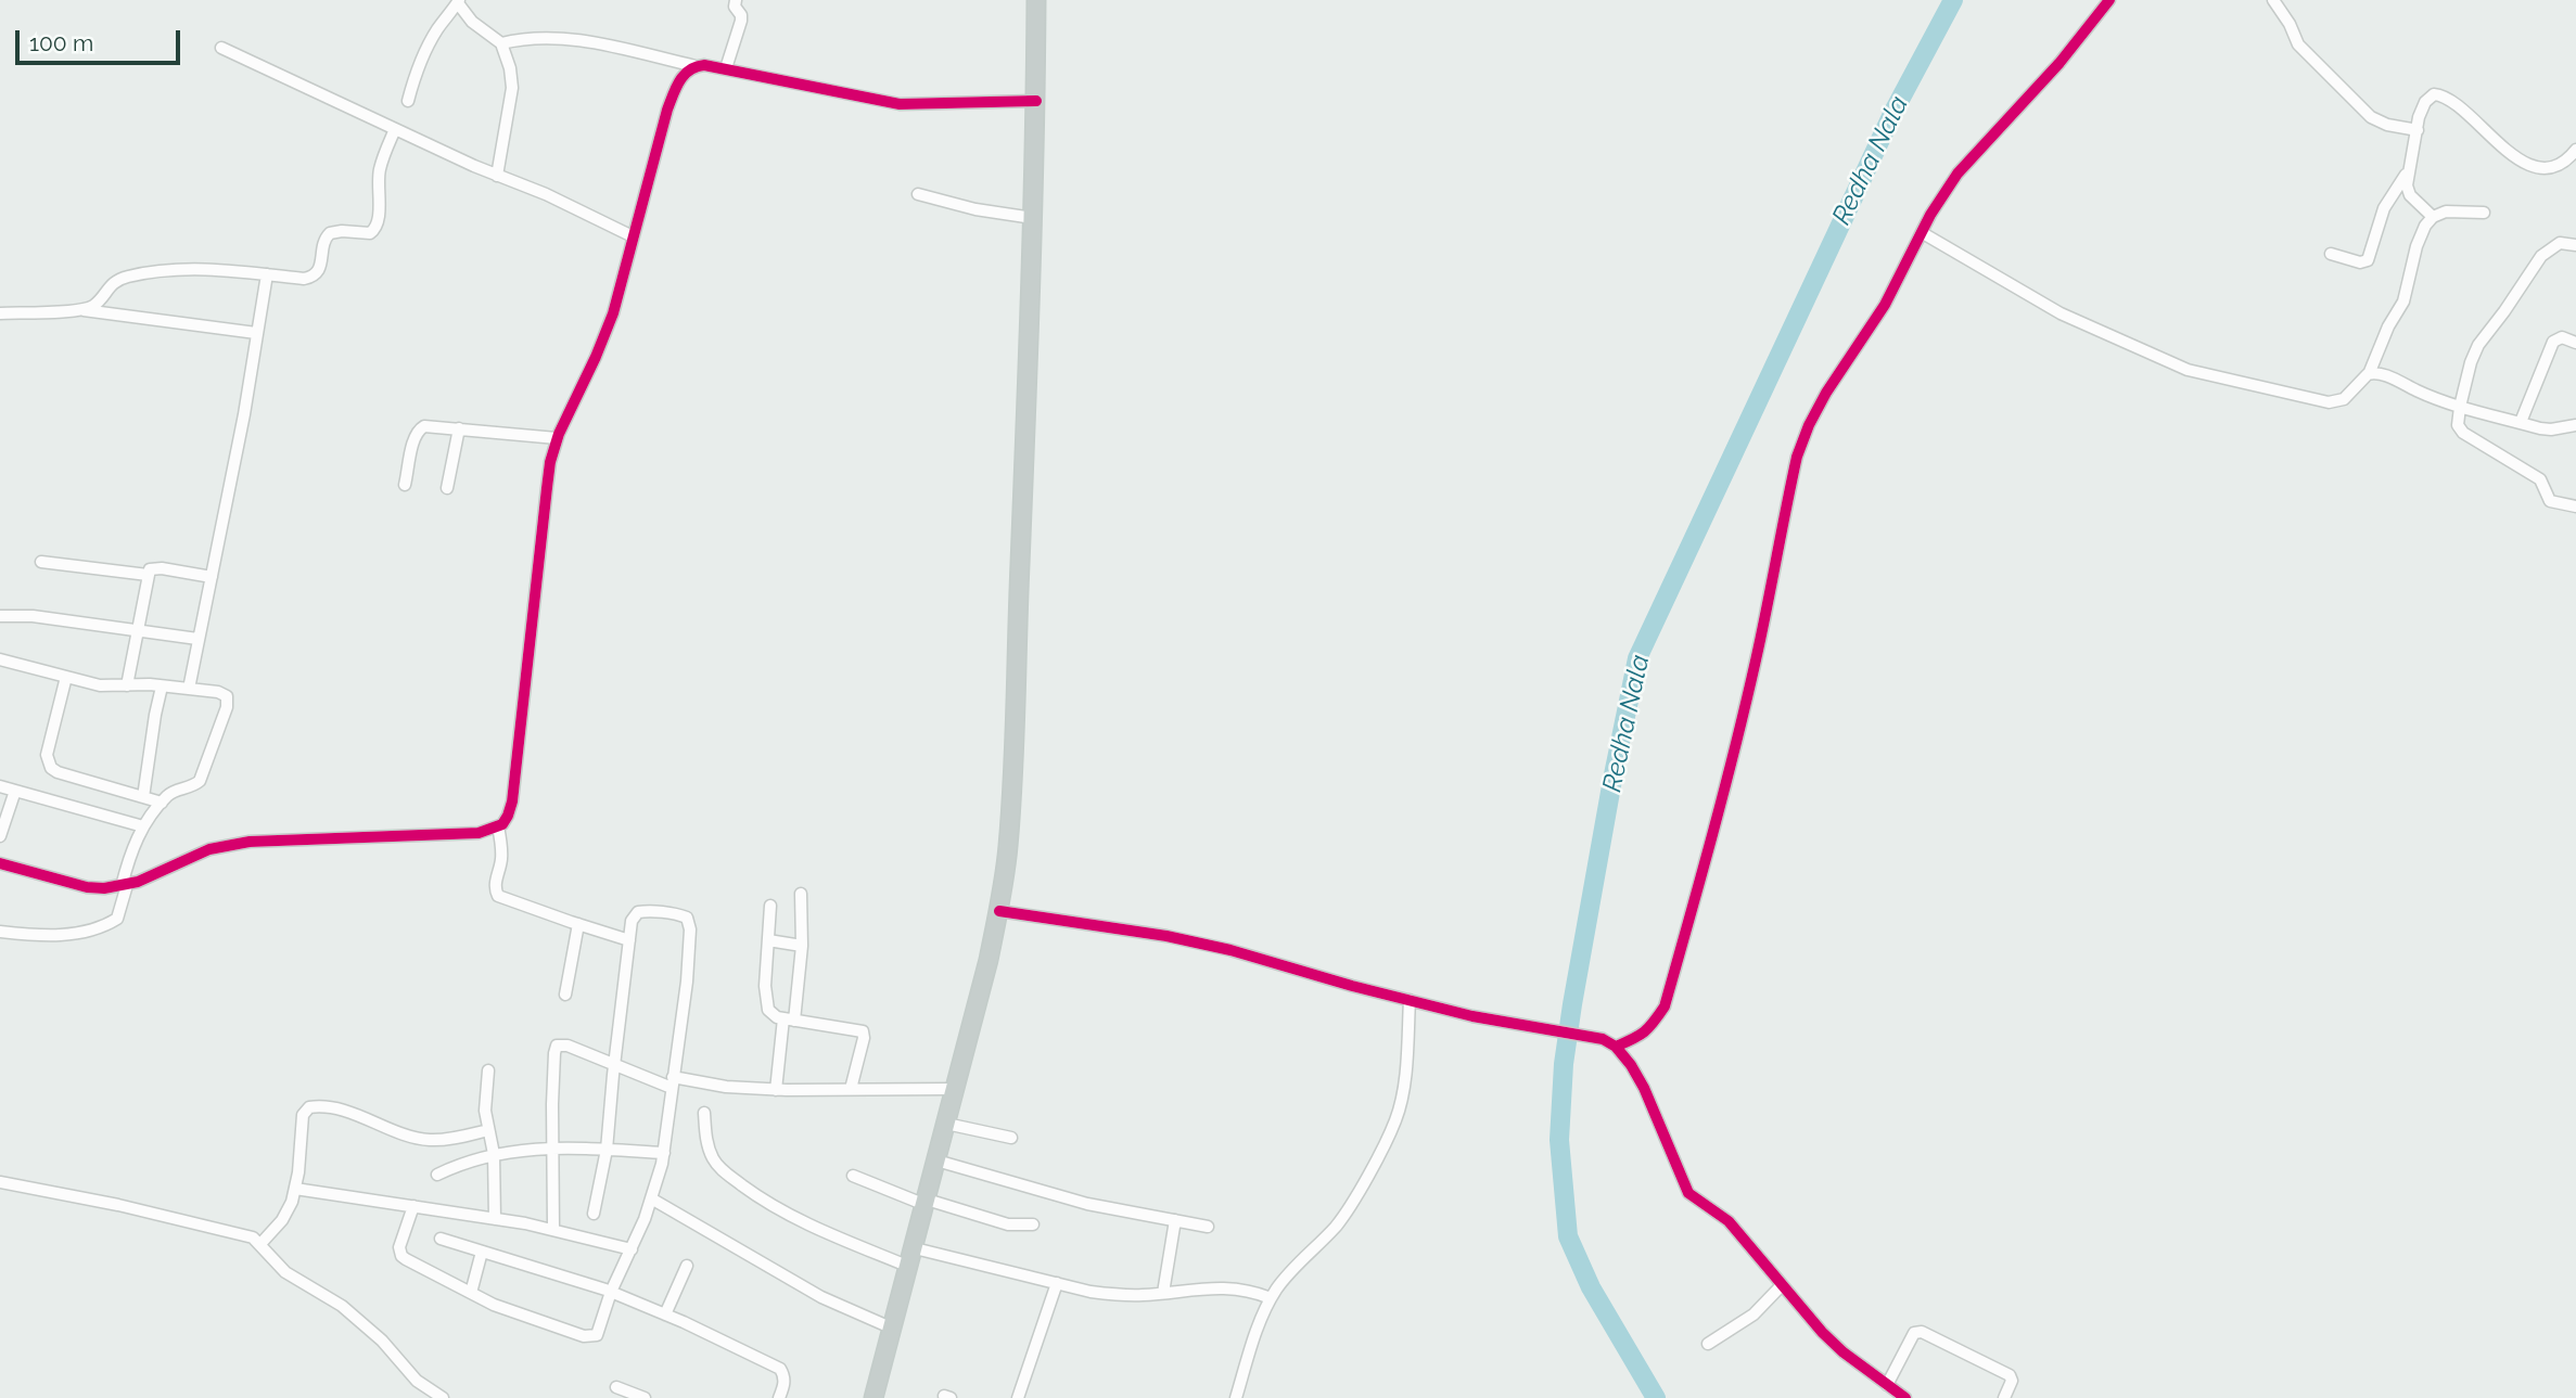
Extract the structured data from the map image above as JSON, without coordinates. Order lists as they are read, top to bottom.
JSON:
{
  "water": ["Redha Nala"],
  "scale_bar": "100 m"
}
